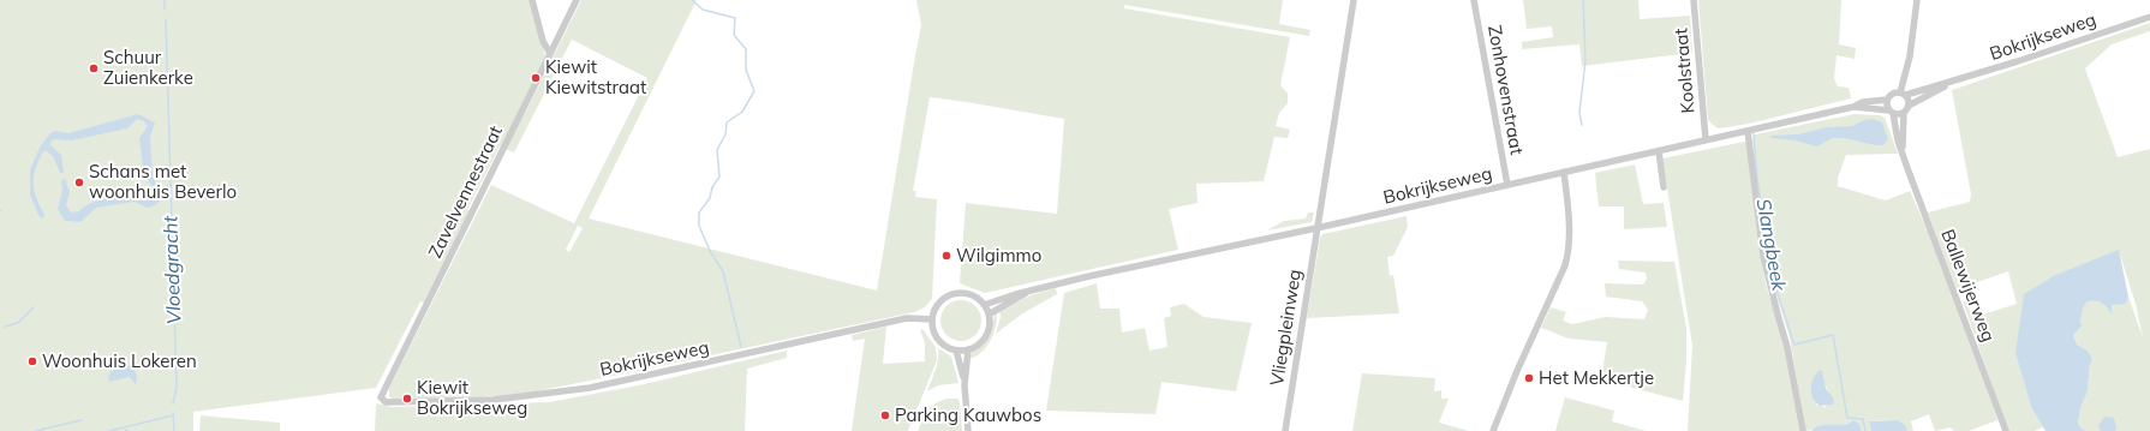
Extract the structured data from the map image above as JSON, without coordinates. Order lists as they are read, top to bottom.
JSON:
{
  "streets": {
    "street": [
      "Bokrijkseweg",
      "Koolstraat",
      "Zonhovenstraat",
      "Zavelvennestraat",
      "Ballewijerweg",
      "Vliegpleinweg"
    ]
  },
  "crossings": [
    ["Bokrijkseweg", "Koolstraat"],
    ["Bokrijkseweg", "Zonhovenstraat"],
    ["Bokrijkseweg", "Zavelvennestraat"],
    ["Bokrijkseweg", "Ballewijerweg"],
    ["Bokrijkseweg", "Vliegpleinweg"]
  ],
  "water": ["Slangbeek", "Vloedgracht"],
  "places": [
    "Schuur Zuienkerke",
    "Kiewit Kiewitstraat",
    "Schans met woonhuis Beverlo",
    "Wilgimmo",
    "Woonhuis Lokeren",
    "Het Mekkertje",
    "Kiewit Bokrijkseweg",
    "Parking Kauwbos"
  ]
}
